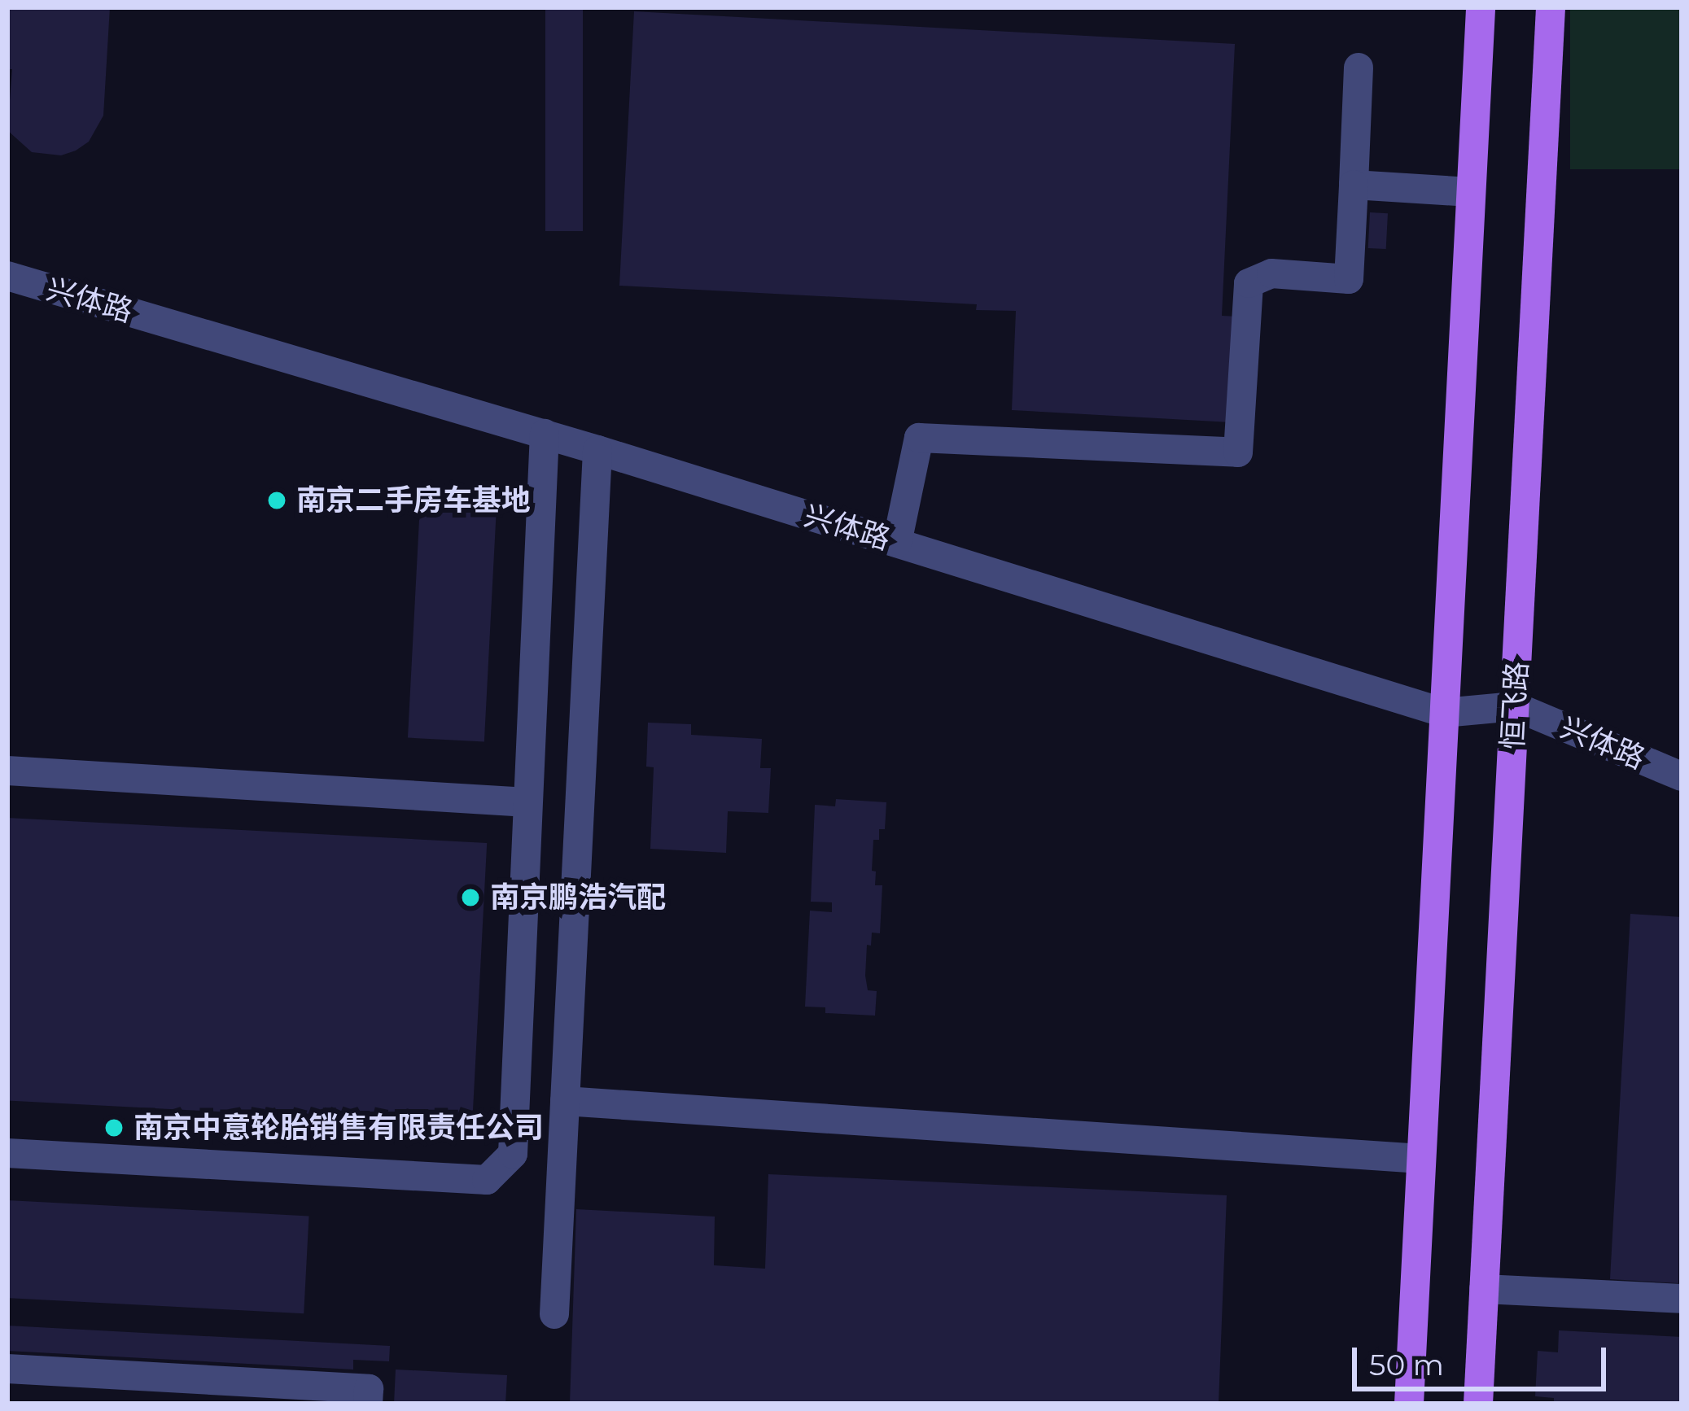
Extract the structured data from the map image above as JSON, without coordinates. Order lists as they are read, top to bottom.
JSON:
{
  "streets": {
    "main road": ["恒飞路"],
    "lane": ["兴体路"]
  },
  "crossings": [
    ["兴体路", "恒飞路"]
  ],
  "places": ["南京二手房车基地", "南京鹏浩汽配", "南京中意轮胎销售有限责任公司"],
  "scale_bar": "50 m"
}
